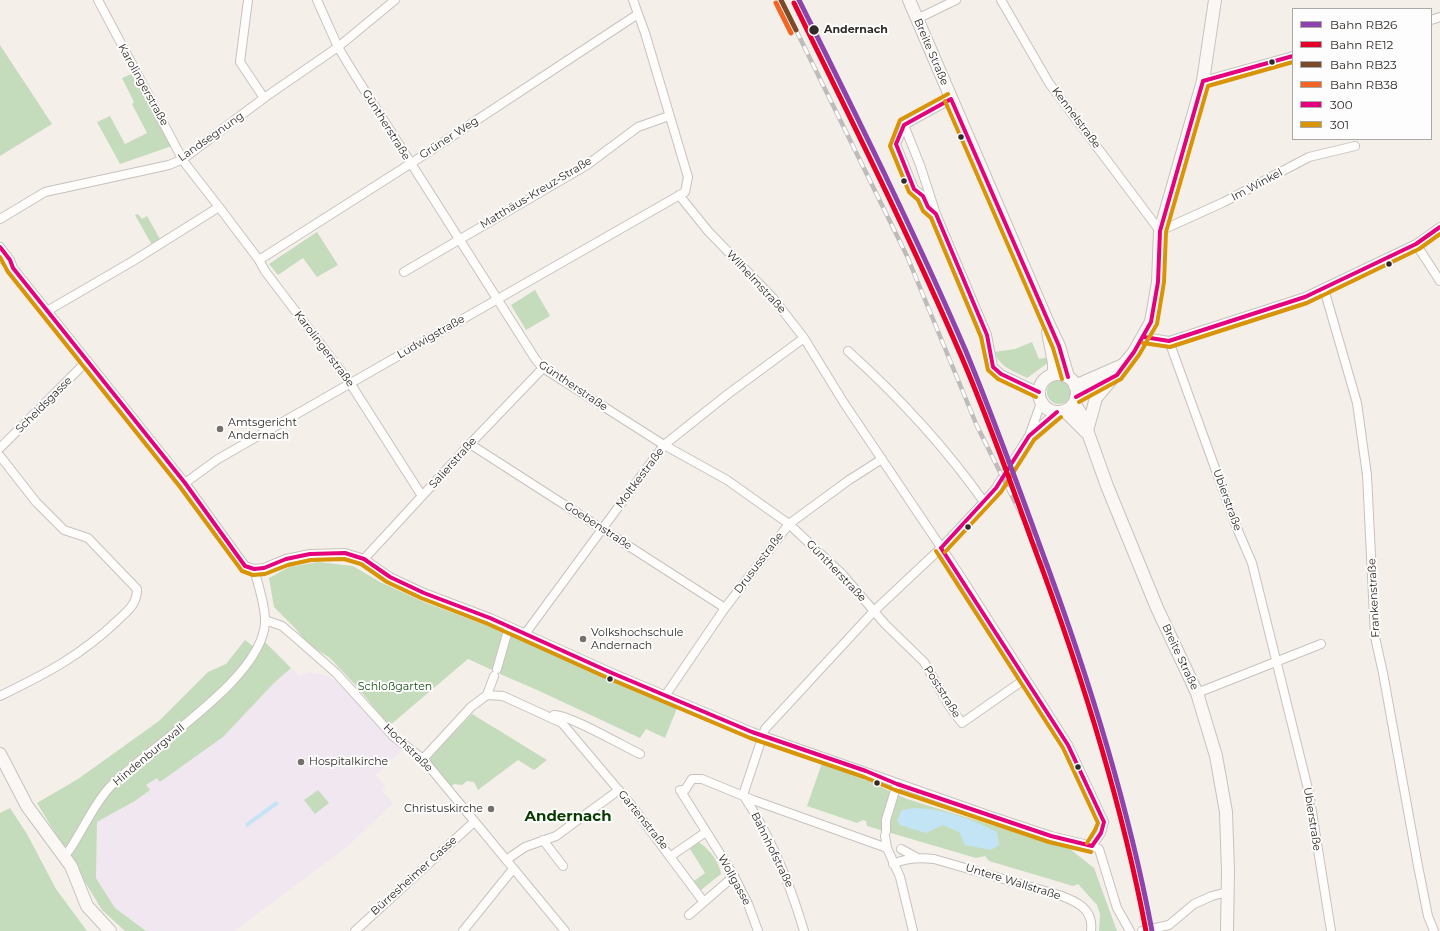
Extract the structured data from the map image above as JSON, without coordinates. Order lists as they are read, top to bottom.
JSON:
{
  "streets": {
    "street": [
      "Breite Straße",
      "Karolingerstraße",
      "Kennelstraße",
      "Güntherstraße",
      "Landsegnung",
      "Grüner Weg",
      "Im Winkel",
      "Matthäus-Kreuz-Straße",
      "Wilhelmstraße",
      "Ludwigstraße",
      "Scheidsgasse",
      "Salierstraße",
      "Moltkestraße",
      "Ubierstraße",
      "Goebenstraße",
      "Drususstraße",
      "Frankenstraße",
      "Poststraße",
      "Hochstraße",
      "Hindenburgwall",
      "Gartenstraße",
      "Bahnhofstraße",
      "Bürresheimer Gasse",
      "Wollgasse",
      "Untere Wallstraße"
    ]
  },
  "crossings": [
    ["Karolingerstraße", "Landsegnung"],
    ["Karolingerstraße", "Grüner Weg"],
    ["Karolingerstraße", "Ludwigstraße"],
    ["Karolingerstraße", "Salierstraße"],
    ["Kennelstraße", "Im Winkel"],
    ["Güntherstraße", "Landsegnung"],
    ["Güntherstraße", "Grüner Weg"],
    ["Güntherstraße", "Matthäus-Kreuz-Straße"],
    ["Güntherstraße", "Ludwigstraße"],
    ["Güntherstraße", "Salierstraße"],
    ["Güntherstraße", "Moltkestraße"],
    ["Güntherstraße", "Drususstraße"],
    ["Güntherstraße", "Poststraße"],
    ["Wilhelmstraße", "Ludwigstraße"],
    ["Wilhelmstraße", "Moltkestraße"],
    ["Wilhelmstraße", "Drususstraße"],
    ["Wilhelmstraße", "Poststraße"],
    ["Salierstraße", "Goebenstraße"],
    ["Moltkestraße", "Goebenstraße"],
    ["Goebenstraße", "Drususstraße"],
    ["Hochstraße", "Hindenburgwall"],
    ["Hochstraße", "Bürresheimer Gasse"],
    ["Bahnhofstraße", "Wollgasse"]
  ],
  "districts": ["Andernach"],
  "parks": ["Schloßgarten"],
  "places": [
    "Andernach",
    "Amtsgericht Andernach",
    "Volkshochschule Andernach",
    "Hospitalkirche",
    "Christuskirche"
  ],
  "lines": [
    "rail line RB26",
    "rail line RB23",
    "rail line RE12",
    "rail line RB38",
    "transit line 300",
    "transit line 301"
  ],
  "legend": [
    "Bahn RB26",
    "Bahn RE12",
    "Bahn RB23",
    "Bahn RB38",
    "300",
    "301"
  ]
}
